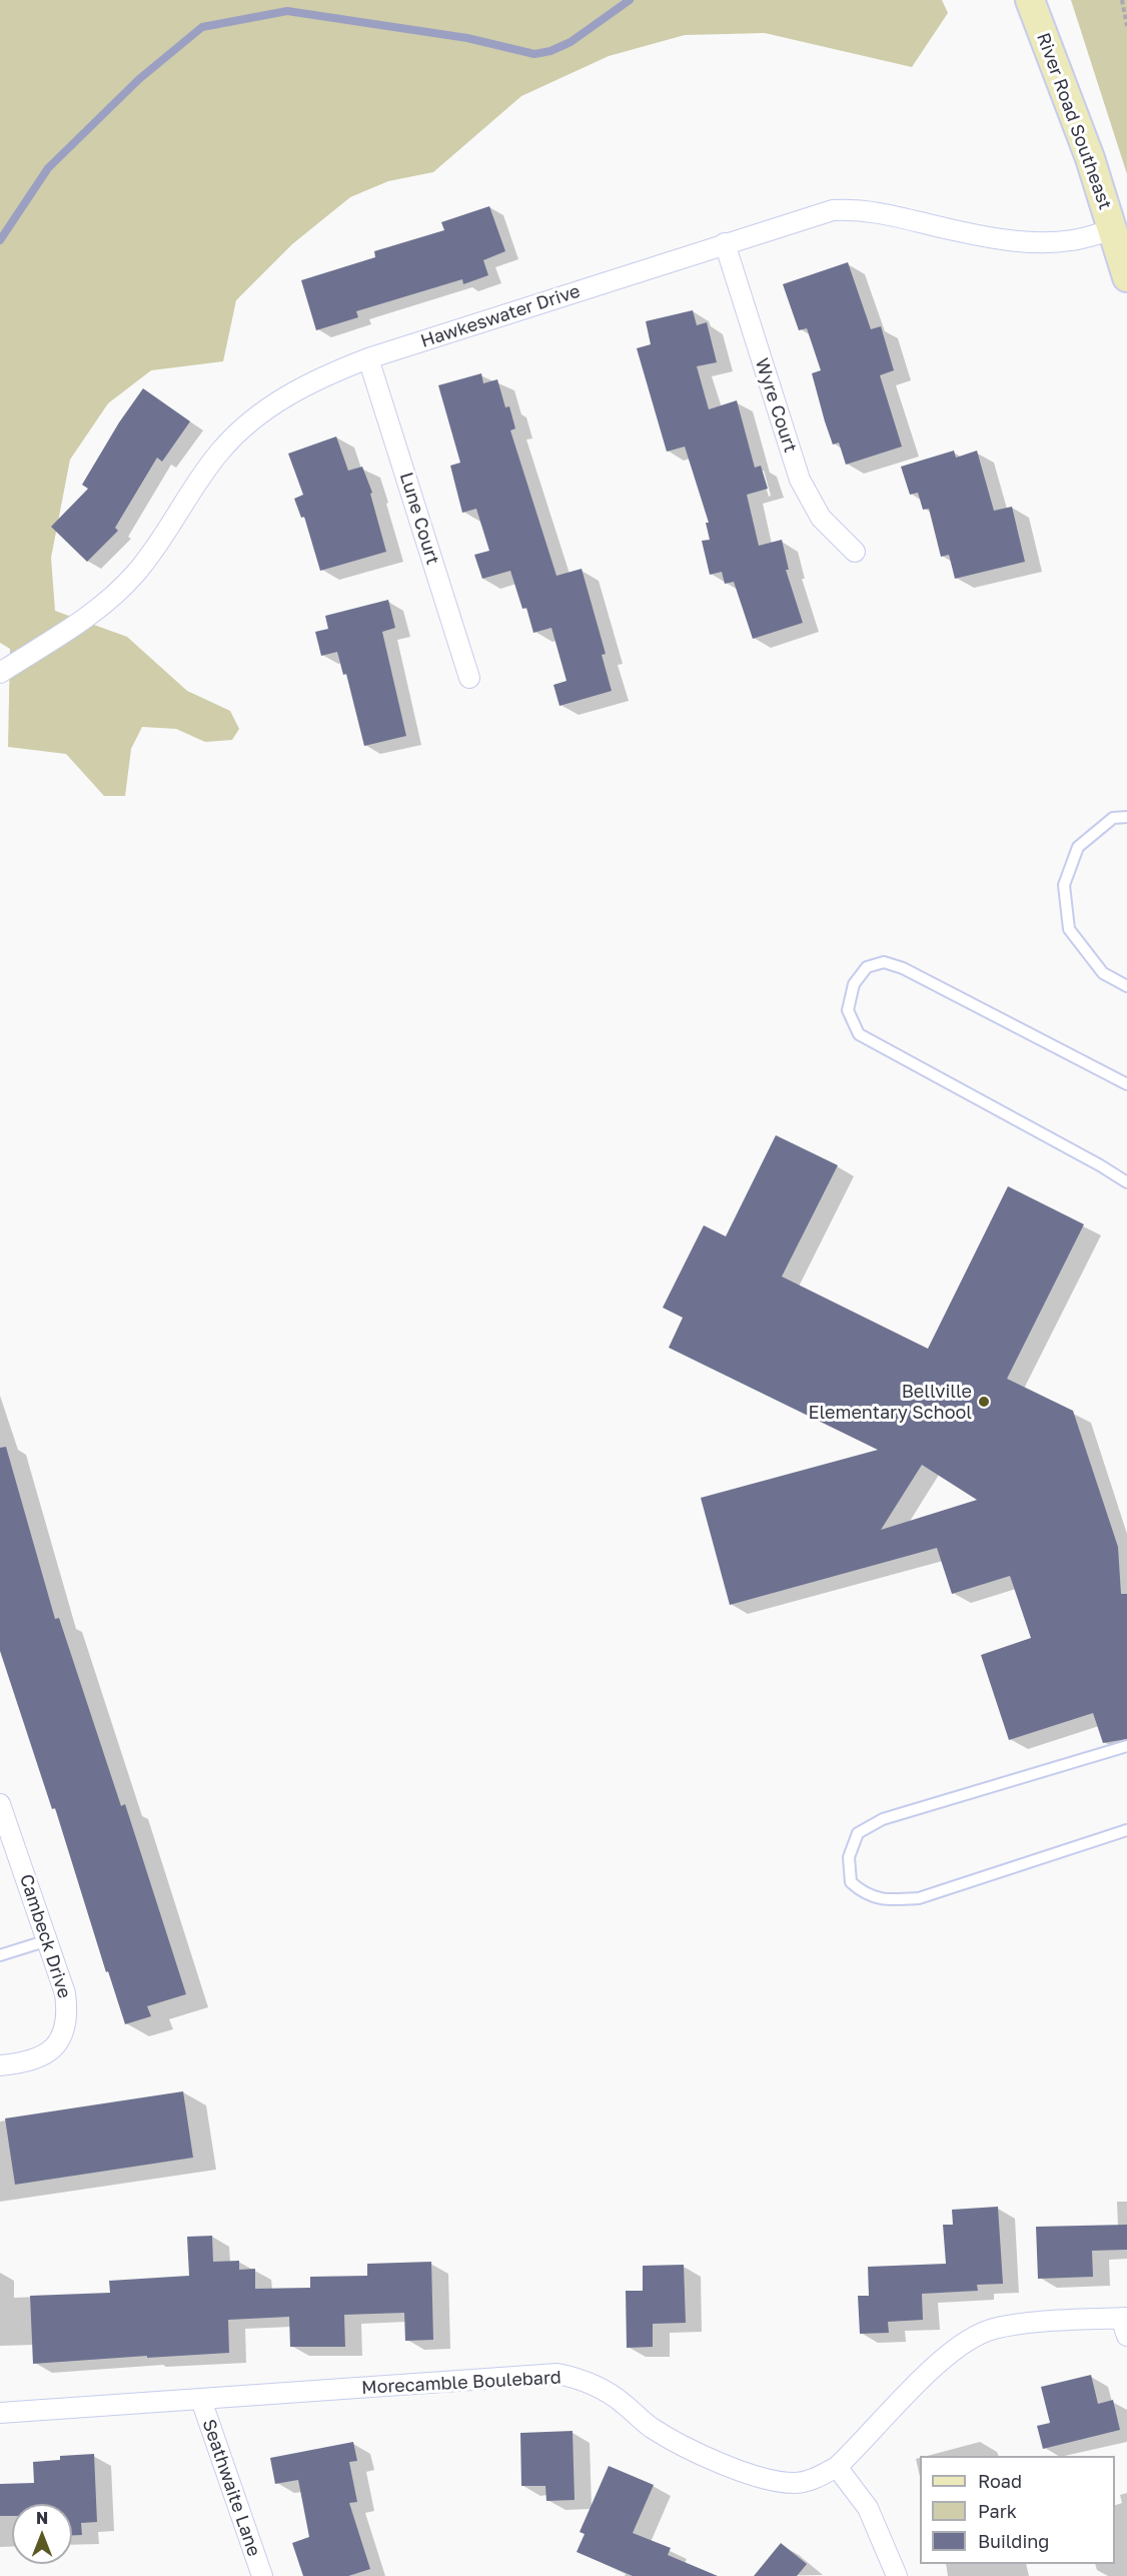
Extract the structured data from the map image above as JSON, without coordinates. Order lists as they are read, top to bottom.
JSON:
{
  "streets": {
    "main road": ["River Road Southeast"],
    "street": [
      "Hawkeswater Drive",
      "Wyre Court",
      "Lune Court",
      "Cambeck Drive",
      "Morecamble Boulebard",
      "Seathwaite Lane"
    ]
  },
  "crossings": [
    ["River Road Southeast", "Hawkeswater Drive"],
    ["Hawkeswater Drive", "Wyre Court"],
    ["Hawkeswater Drive", "Lune Court"],
    ["Morecamble Boulebard", "Seathwaite Lane"]
  ],
  "places": ["Bellville Elementary School"],
  "legend": ["Road", "Park", "Building"],
  "north": "top"
}
